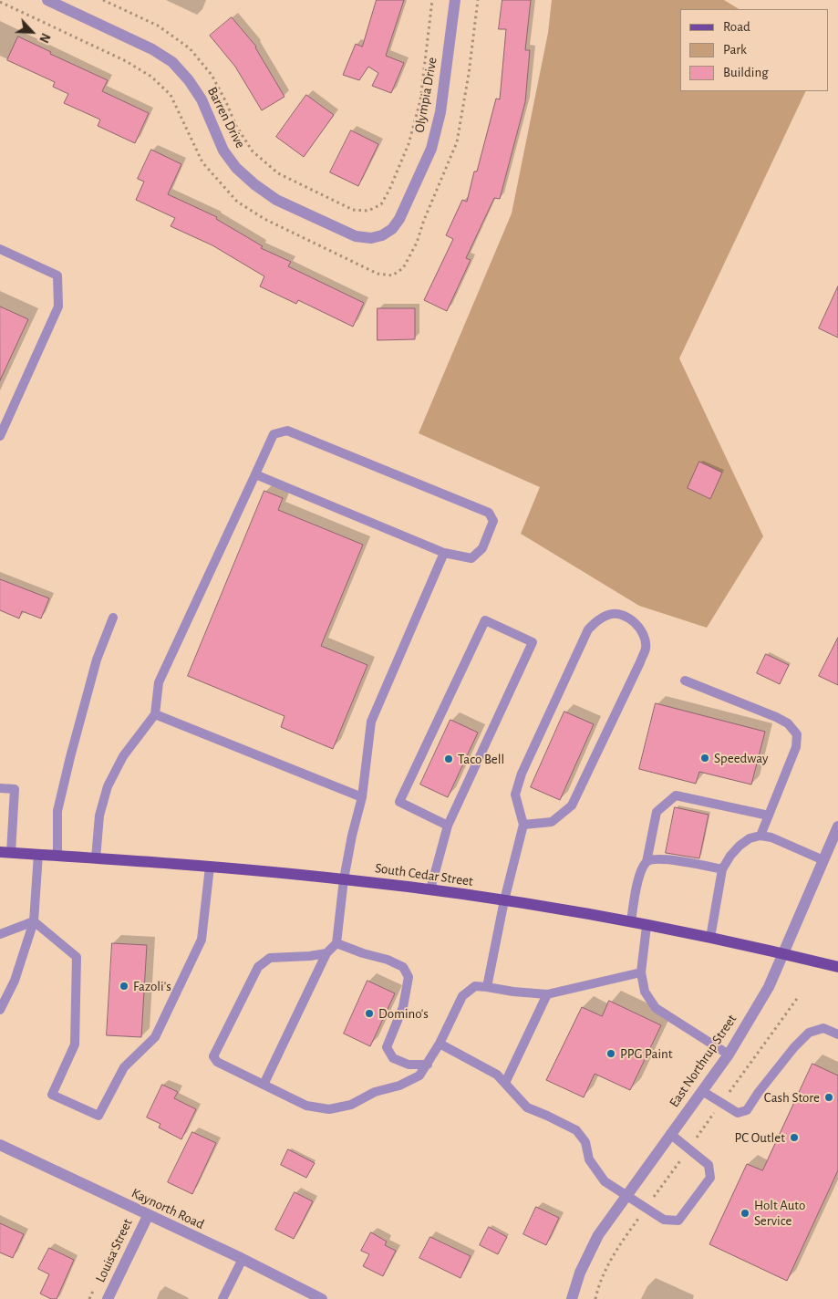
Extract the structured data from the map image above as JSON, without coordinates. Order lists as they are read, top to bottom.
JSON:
{
  "streets": {
    "main road": ["South Cedar Street"],
    "street": [
      "Olympia Drive",
      "Barren Drive",
      "East Northrup Street",
      "Kaynorth Road",
      "Louisa Street"
    ]
  },
  "crossings": [
    ["Olympia Drive", "Barren Drive"],
    ["South Cedar Street", "East Northrup Street"],
    ["Kaynorth Road", "Louisa Street"]
  ],
  "places": [
    "Speedway",
    "Taco Bell",
    "Fazoli's",
    "Domino's",
    "PPG Paint",
    "Cash Store",
    "PC Outlet",
    "Holt Auto Service"
  ],
  "legend": ["Road", "Park", "Building"],
  "north": "bottom right"
}
